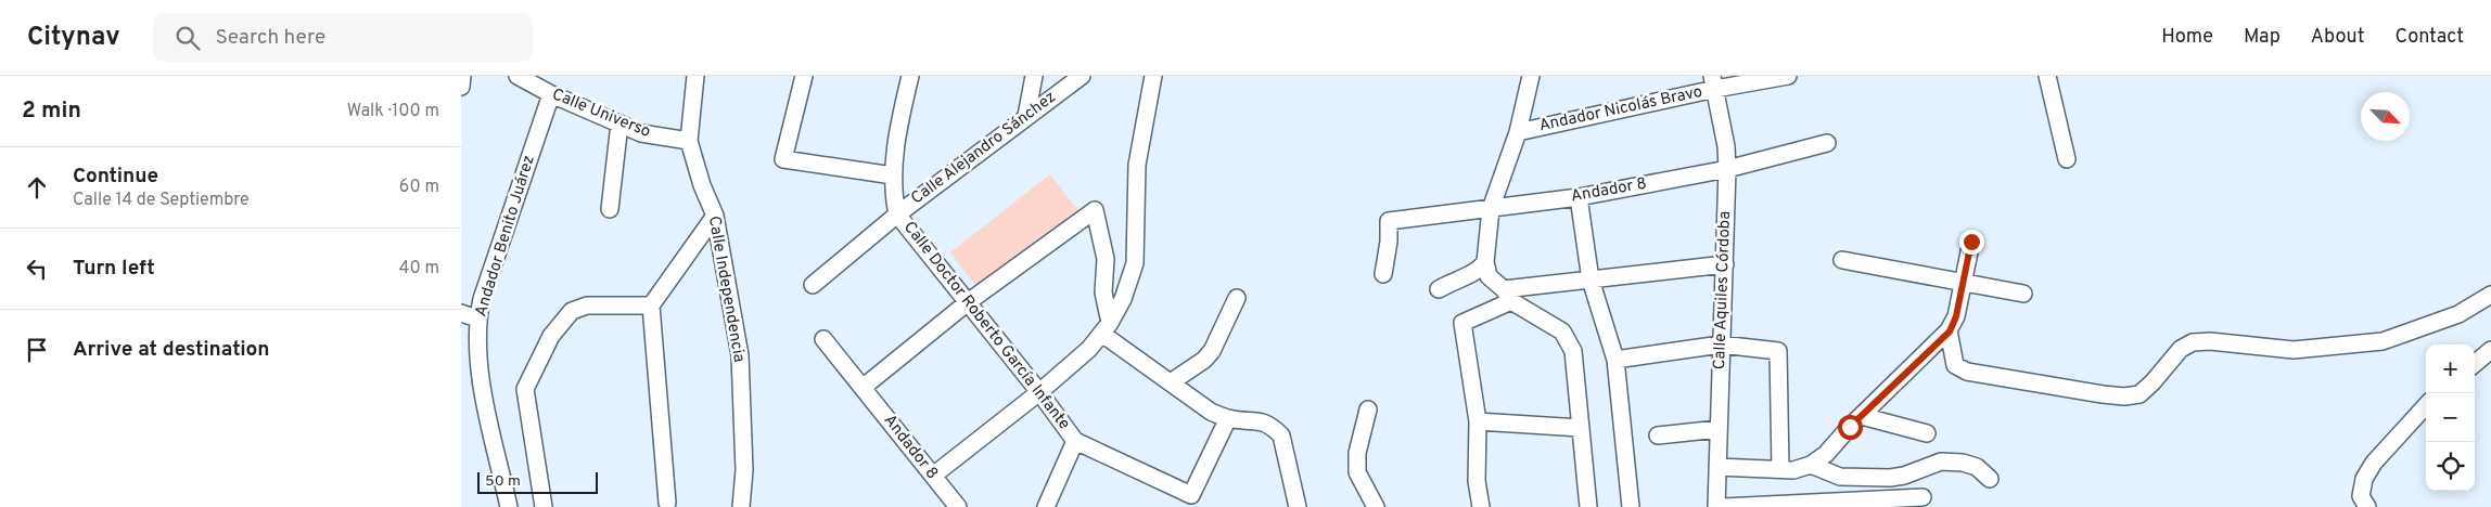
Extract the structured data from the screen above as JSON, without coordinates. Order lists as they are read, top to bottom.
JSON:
{
  "streets": {
    "street": [
      "Andador Nicolás Bravo",
      "Calle Universo",
      "Calle Alejandro Sánchez",
      "Andador 8",
      "Andador Benito Juárez",
      "Calle Independencia",
      "Calle Aquiles Córdoba",
      "Calle Doctor Roberto García Infante"
    ]
  },
  "crossings": [
    ["Andador Nicolás Bravo", "Calle Aquiles Córdoba"],
    ["Calle Universo", "Andador Benito Juárez"],
    ["Calle Universo", "Calle Independencia"],
    ["Calle Alejandro Sánchez", "Calle Doctor Roberto García Infante"],
    ["Andador 8", "Calle Aquiles Córdoba"]
  ],
  "scale_bar": "50 m",
  "north": "bottom right",
  "page": {
    "header": "Citynav",
    "search": "Search here",
    "nav": [
      "Home",
      "Map",
      "About",
      "Contact"
    ],
    "heading": ["2 min", "Walk · 100 m"],
    "list": [
      ["Continue", "Calle 14 de Septiembre", "60 m"],
      ["Turn left", "40 m"],
      "Arrive at destination"
    ],
    "map_buttons": ["+", "−"],
    "scale": "50 m"
  }
}
